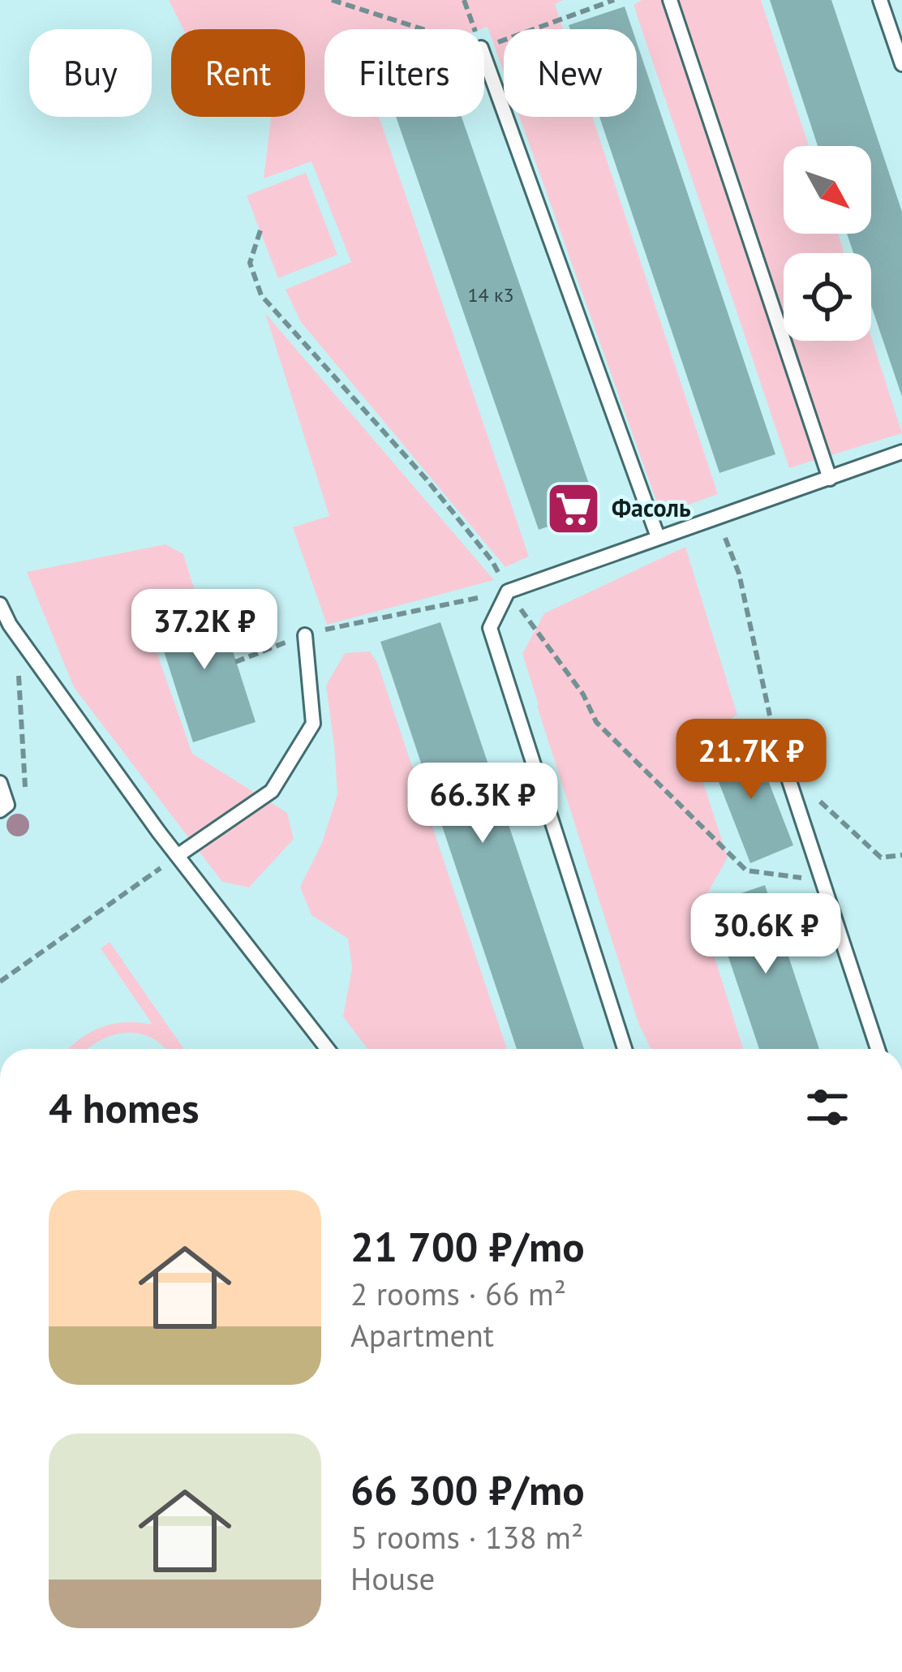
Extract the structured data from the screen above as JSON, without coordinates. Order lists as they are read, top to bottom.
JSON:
{
  "places": {
    "supermarket": ["Фасоль"]
  },
  "house_numbers": ["14 к3"],
  "north": "bottom right",
  "page": {
    "chip": [
      "Buy",
      "Rent",
      "Filters",
      "New"
    ],
    "price": [
      "37.2K ₽",
      "21.7K ₽",
      "66.3K ₽",
      "30.6K ₽"
    ],
    "heading": "4 homes",
    "list": [
      {
        "name": "21 700 ₽/mo",
        "note": "2 rooms · 66 m² · Apartment"
      },
      {
        "name": "66 300 ₽/mo",
        "note": "5 rooms · 138 m² · House"
      }
    ]
  }
}
